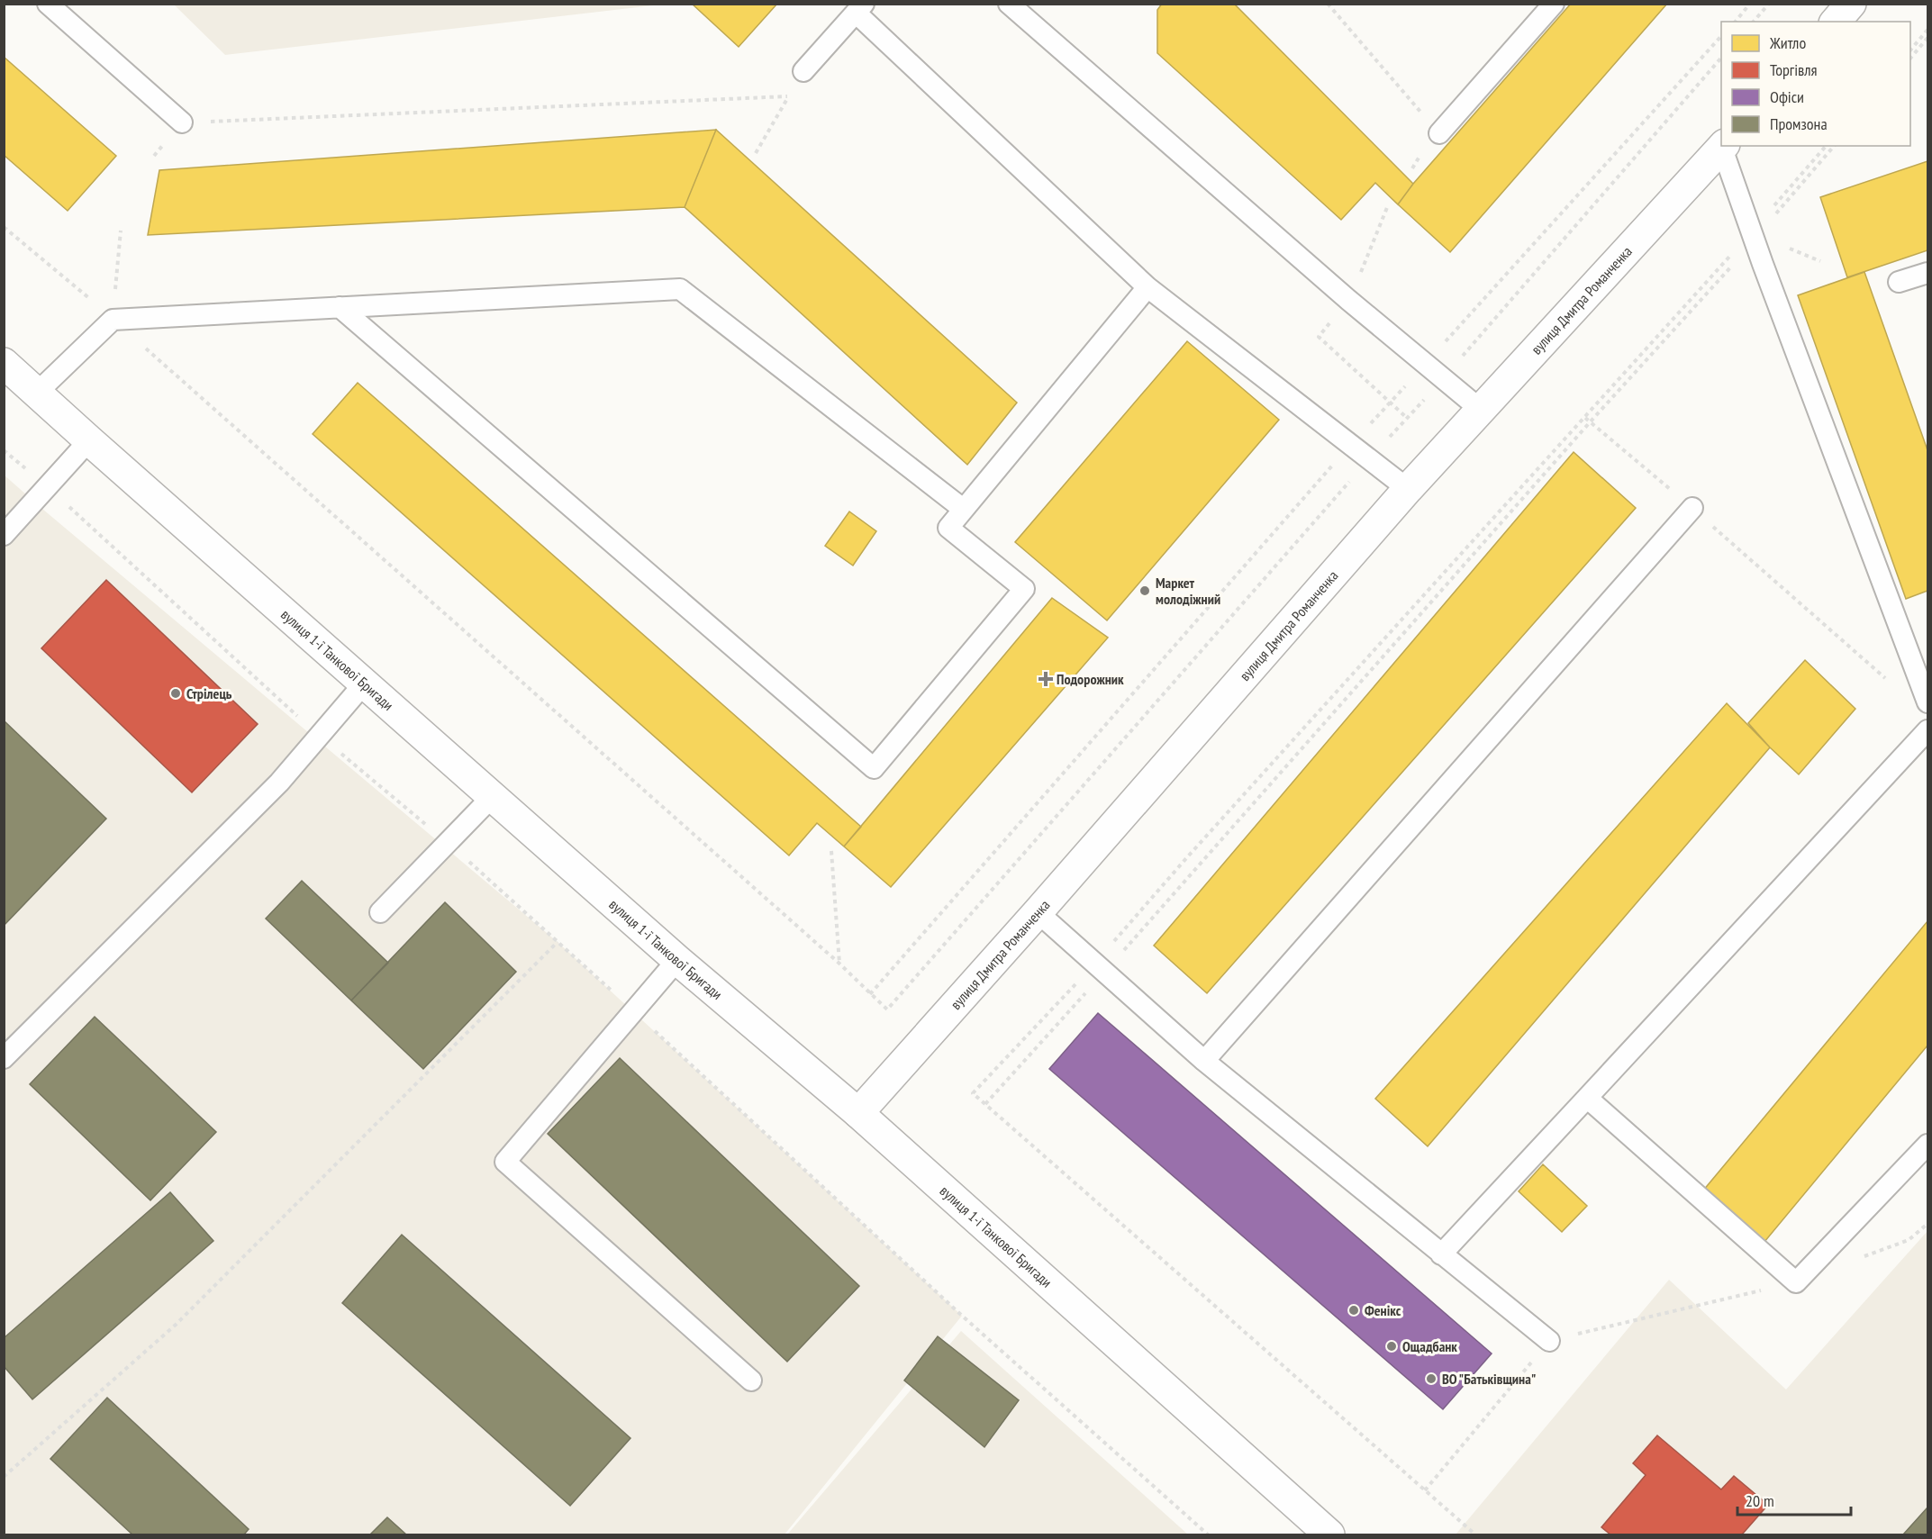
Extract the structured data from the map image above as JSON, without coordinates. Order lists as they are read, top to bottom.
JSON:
{
  "streets": {
    "main road": ["вулиця Дмитра Романченка", "вулиця 1-ї Танкової Бригади"]
  },
  "crossings": [
    ["вулиця Дмитра Романченка", "вулиця 1-ї Танкової Бригади"]
  ],
  "places": {
    "other": [
      "Маркет молодіжний",
      "Стрілець",
      "Фенікс",
      "Ощадбанк",
      "ВО \"Батьківщина\""
    ],
    "health": ["Подорожник"]
  },
  "legend": [
    "Житло",
    "Торгівля",
    "Офіси",
    "Промзона"
  ],
  "scale_bar": "20 m"
}
